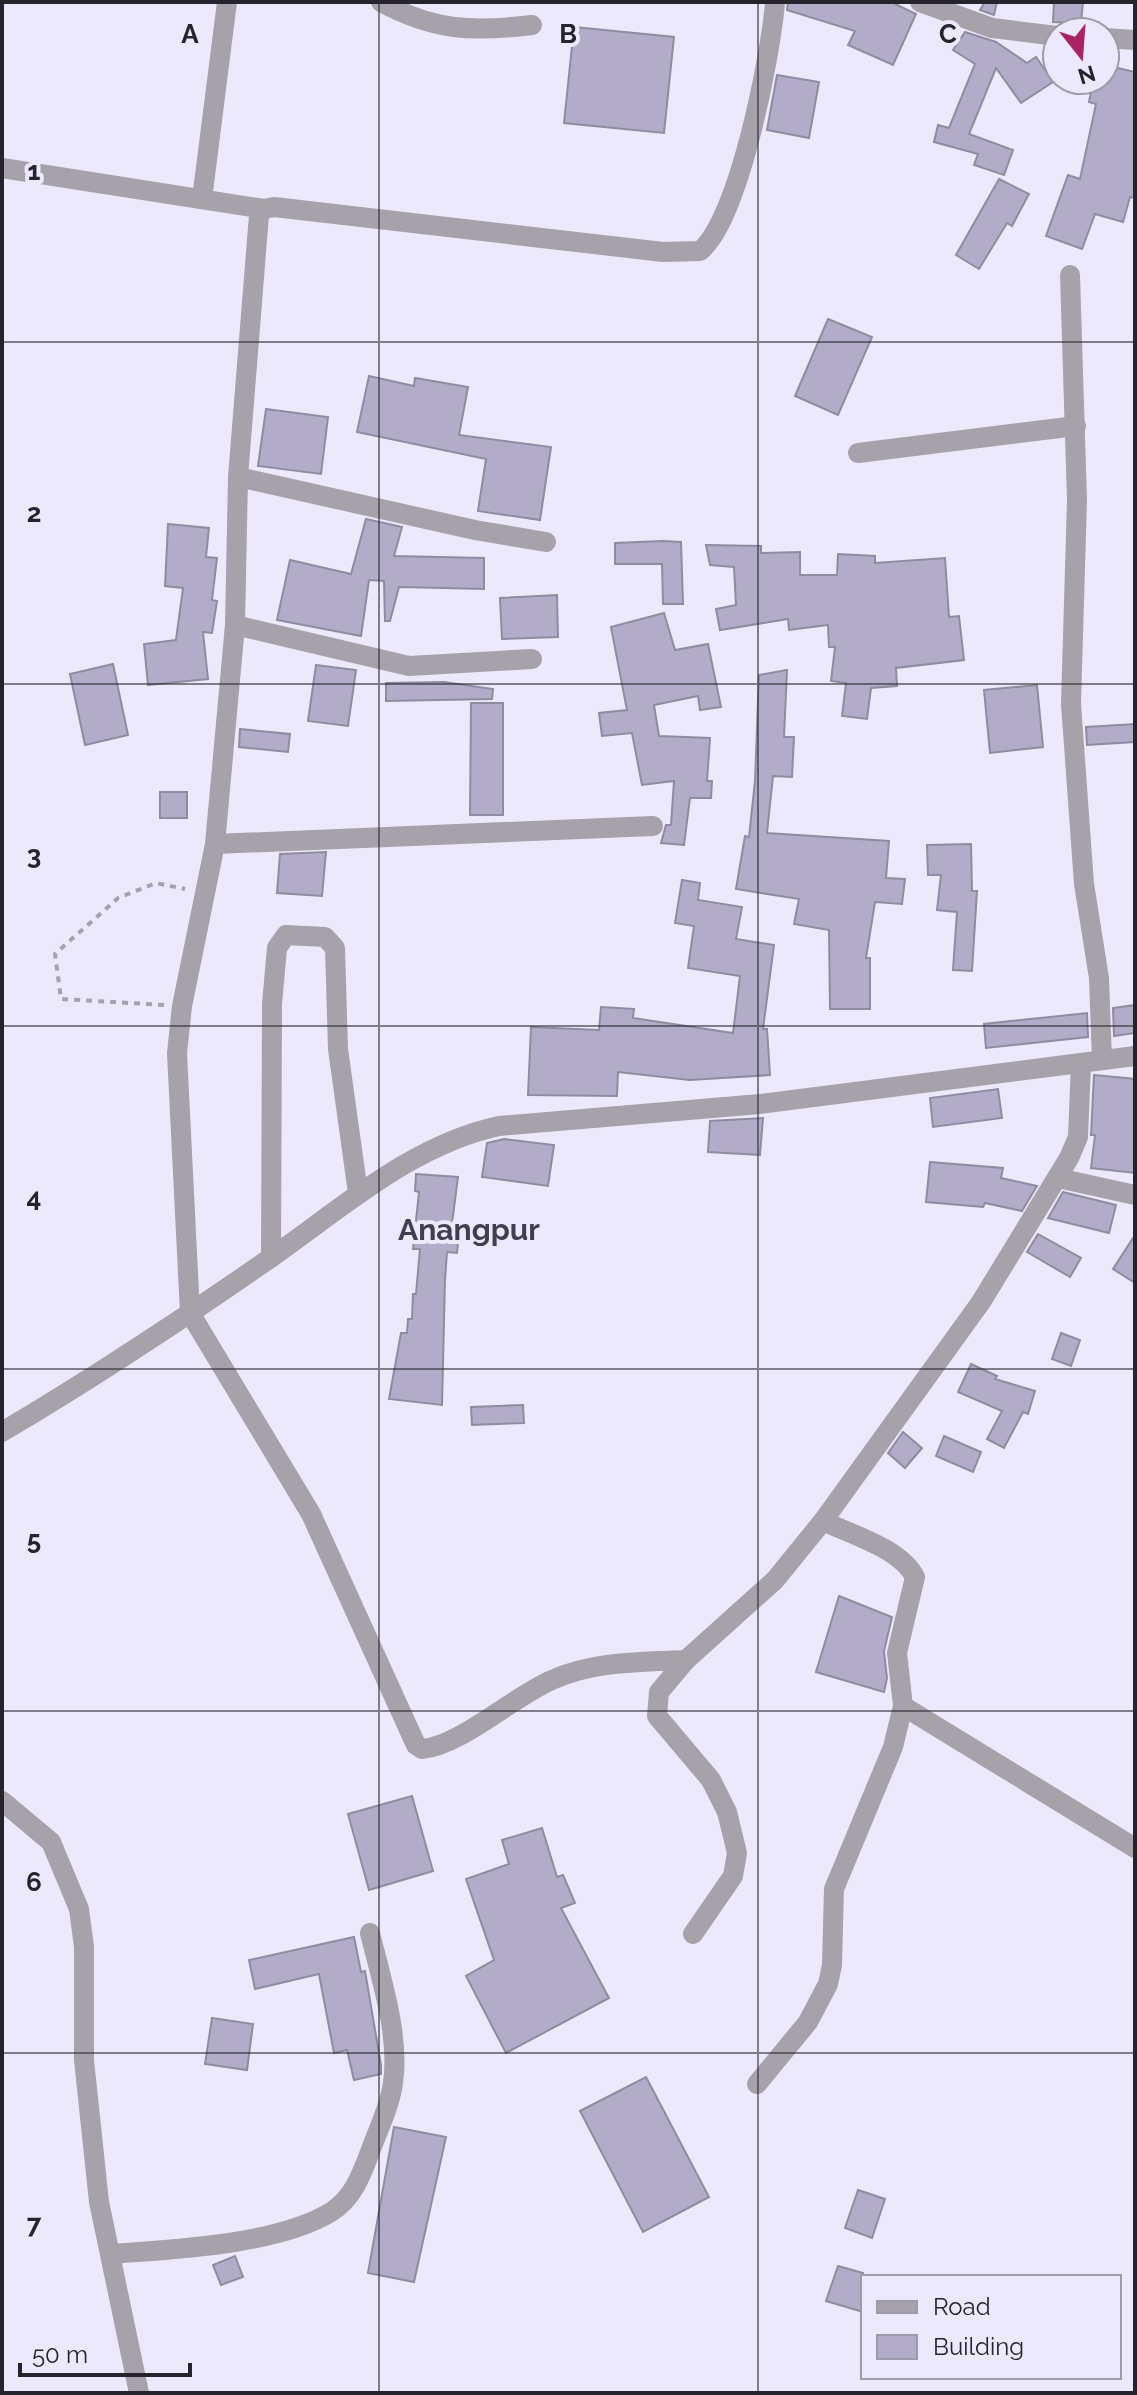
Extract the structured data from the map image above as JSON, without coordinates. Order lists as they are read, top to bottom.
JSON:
{
  "districts": ["Anangpur"],
  "legend": ["Road", "Building"],
  "scale_bar": "50 m",
  "north": "bottom",
  "grid": {
    "columns": ["A", "B", "C"],
    "rows": [
      "1",
      "2",
      "3",
      "4",
      "5",
      "6",
      "7"
    ]
  }
}
